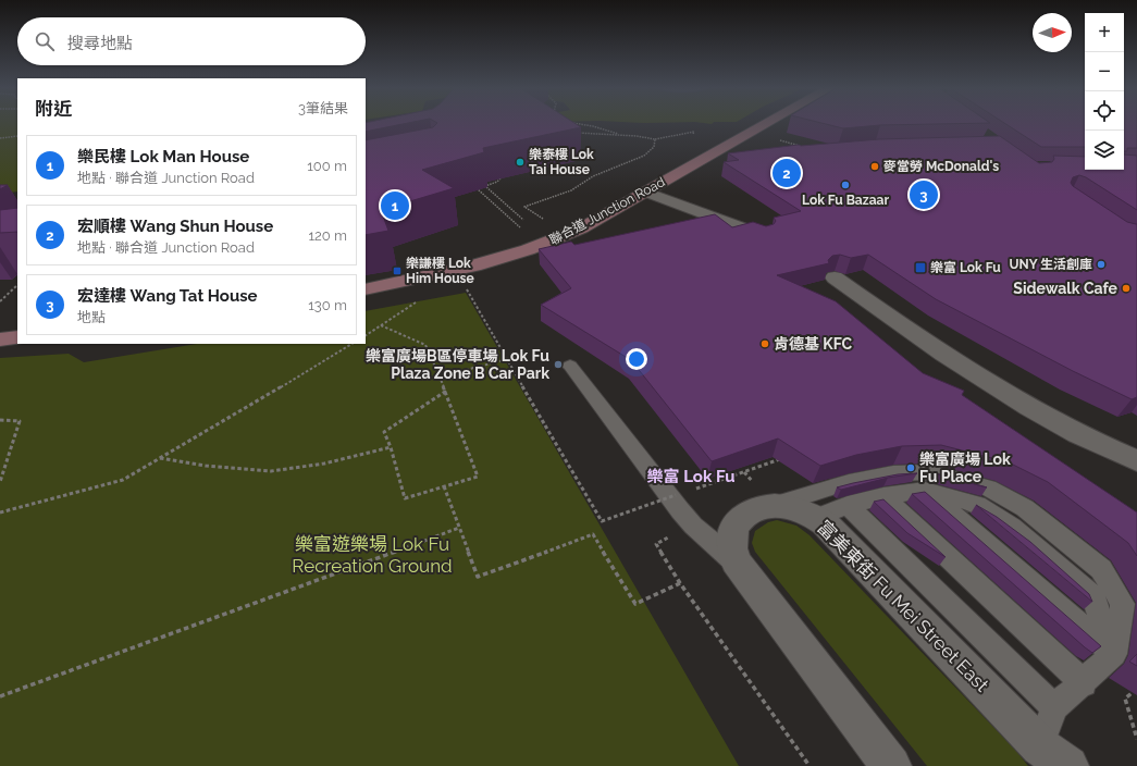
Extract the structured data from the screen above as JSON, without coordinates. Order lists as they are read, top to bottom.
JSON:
{
  "streets": {
    "main road": ["聯合道 Junction Road"],
    "street": ["富美東街 Fu Mei Street East"]
  },
  "districts": ["樂富 Lok Fu"],
  "parks": ["樂富遊樂場 Lok Fu Recreation Ground"],
  "places": {
    "other": [
      "樂泰樓 Lok Tai House",
      "麥當勞 McDonald's",
      "Lok Fu Bazaar",
      "UNY 生活創庫",
      "Sidewalk Cafe",
      "肯德基 KFC",
      "樂富廣場B區停車場 Lok Fu Plaza Zone B Car Park",
      "樂富廣場 Lok Fu Place"
    ],
    "transit": ["樂富 Lok Fu", "樂謙樓 Lok Him House"]
  },
  "north": "right",
  "page": {
    "map_buttons": ["+", "−"],
    "search": "搜尋地點",
    "heading": ["附近", "3筆結果"],
    "list": [
      {
        "mark": "1",
        "name": "樂民樓 Lok Man House",
        "note": "地點 · 聯合道 Junction Road",
        "value": "100 m"
      },
      {
        "mark": "2",
        "name": "宏順樓 Wang Shun House",
        "note": "地點 · 聯合道 Junction Road",
        "value": "120 m"
      },
      {
        "mark": "3",
        "name": "宏達樓 Wang Tat House",
        "note": "地點",
        "value": "130 m"
      }
    ],
    "pins": ["2", "3", "1"]
  }
}
